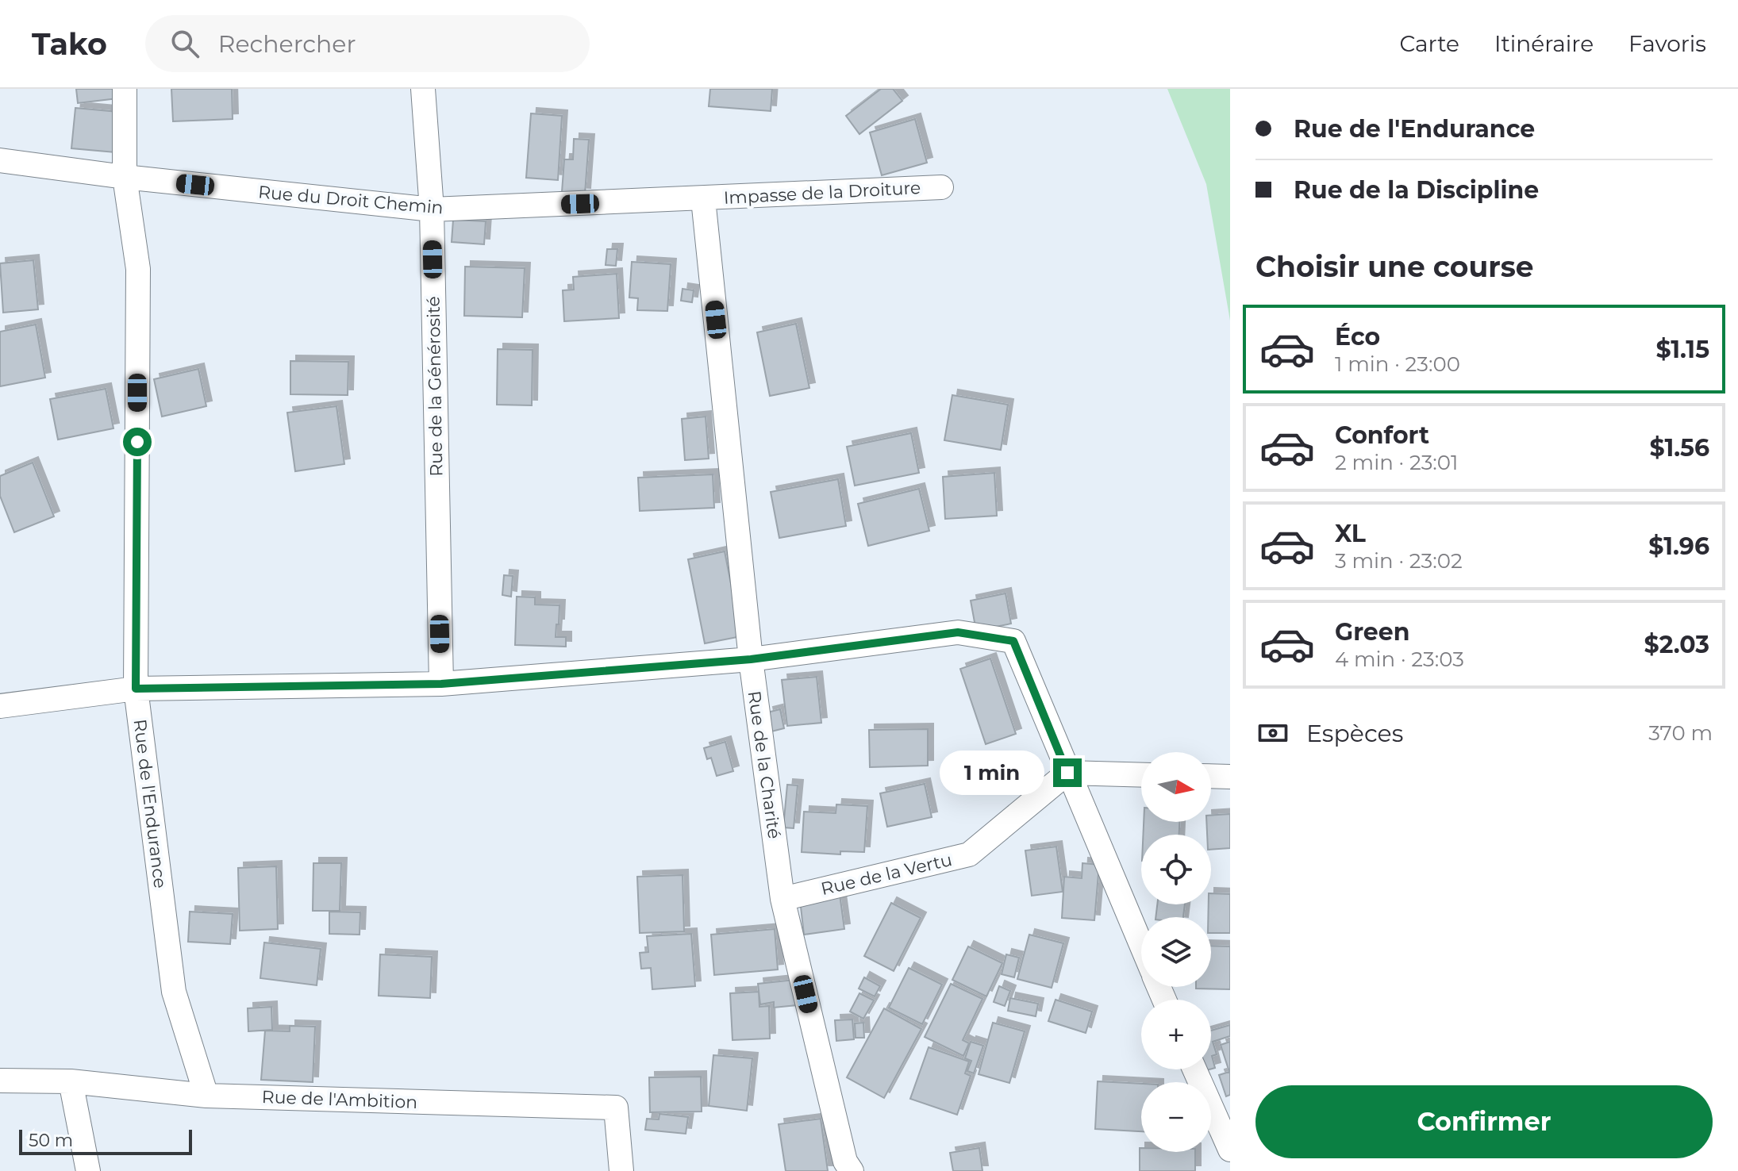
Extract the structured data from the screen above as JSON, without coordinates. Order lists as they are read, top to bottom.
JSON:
{
  "streets": {
    "street": [
      "Impasse de la Droiture",
      "Rue du Droit Chemin",
      "Rue de la Générosité",
      "Rue de la Charité",
      "Rue de l'Endurance",
      "Rue de la Vertu",
      "Rue de l'Ambition"
    ]
  },
  "crossings": [
    ["Impasse de la Droiture", "Rue du Droit Chemin"],
    ["Impasse de la Droiture", "Rue de la Charité"],
    ["Rue du Droit Chemin", "Rue de la Générosité"],
    ["Rue du Droit Chemin", "Rue de la Charité"],
    ["Rue du Droit Chemin", "Rue de l'Endurance"],
    ["Rue de la Charité", "Rue de la Vertu"],
    ["Rue de l'Endurance", "Rue de l'Ambition"]
  ],
  "scale_bar": "50 m",
  "north": "right",
  "page": {
    "header": "Tako",
    "search": "Rechercher",
    "nav": ["Carte", "Itinéraire", "Favoris"],
    "banner": ["Rue de l'Endurance", "Rue de la Discipline"],
    "heading": "Choisir une course",
    "list": [
      {
        "name": "Éco",
        "note": "1 min · 23:00",
        "value": "$1.15"
      },
      {
        "name": "Confort",
        "note": "2 min · 23:01",
        "value": "$1.56"
      },
      {
        "name": "XL",
        "note": "3 min · 23:02",
        "value": "$1.96"
      },
      {
        "name": "Green",
        "note": "4 min · 23:03",
        "value": "$2.03"
      }
    ],
    "pay": ["Espèces", "370 m"],
    "bubble": "1 min",
    "map_buttons": ["+", "−"],
    "buttons": "Confirmer",
    "scale": "50 m"
  }
}
